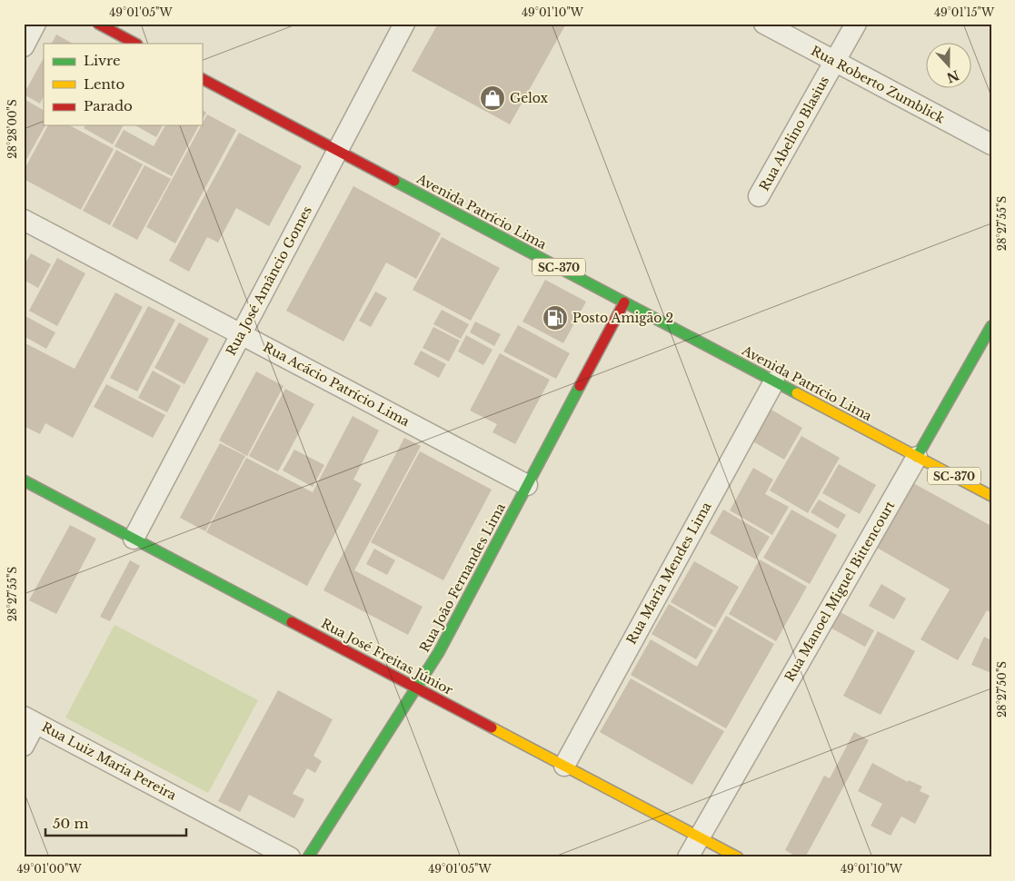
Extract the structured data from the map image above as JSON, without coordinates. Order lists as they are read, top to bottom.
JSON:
{
  "streets": {
    "street": [
      "Rua Roberto Zumblick",
      "Rua Abelino Blasius",
      "Avenida Patrício Lima",
      "SC-370",
      "Rua José Amâncio Gomes",
      "Rua Acácio Patrício Lima",
      "Rua Maria Mendes Lima",
      "Rua João Fernandes Lima",
      "Rua Manoel Miguel Bittencourt",
      "Rua José Freitas Júnior",
      "Rua Luiz Maria Pereira"
    ]
  },
  "crossings": [
    ["Rua Roberto Zumblick", "Rua Abelino Blasius"],
    ["Avenida Patrício Lima", "Rua José Amâncio Gomes"],
    ["Avenida Patrício Lima", "Rua Maria Mendes Lima"],
    ["Avenida Patrício Lima", "Rua João Fernandes Lima"],
    ["Avenida Patrício Lima", "Rua Manoel Miguel Bittencourt"],
    ["Rua José Amâncio Gomes", "Rua Acácio Patrício Lima"],
    ["Rua José Amâncio Gomes", "Rua José Freitas Júnior"],
    ["Rua Acácio Patrício Lima", "Rua João Fernandes Lima"],
    ["Rua Maria Mendes Lima", "Rua José Freitas Júnior"],
    ["Rua João Fernandes Lima", "Rua José Freitas Júnior"],
    ["Rua Manoel Miguel Bittencourt", "Rua José Freitas Júnior"]
  ],
  "places": {
    "shop": ["Gelox"],
    "fuel station": ["Posto Amigão 2"]
  },
  "legend": ["Livre", "Lento", "Parado"],
  "scale_bar": "50 m",
  "north": "bottom",
  "coordinates": [
    "49°01'05\"W",
    "49°01'10\"W",
    "49°01'15\"W",
    "28°28'00\"S",
    "28°27'55\"S",
    "28°27'50\"S",
    "49°01'00\"W"
  ]
}
